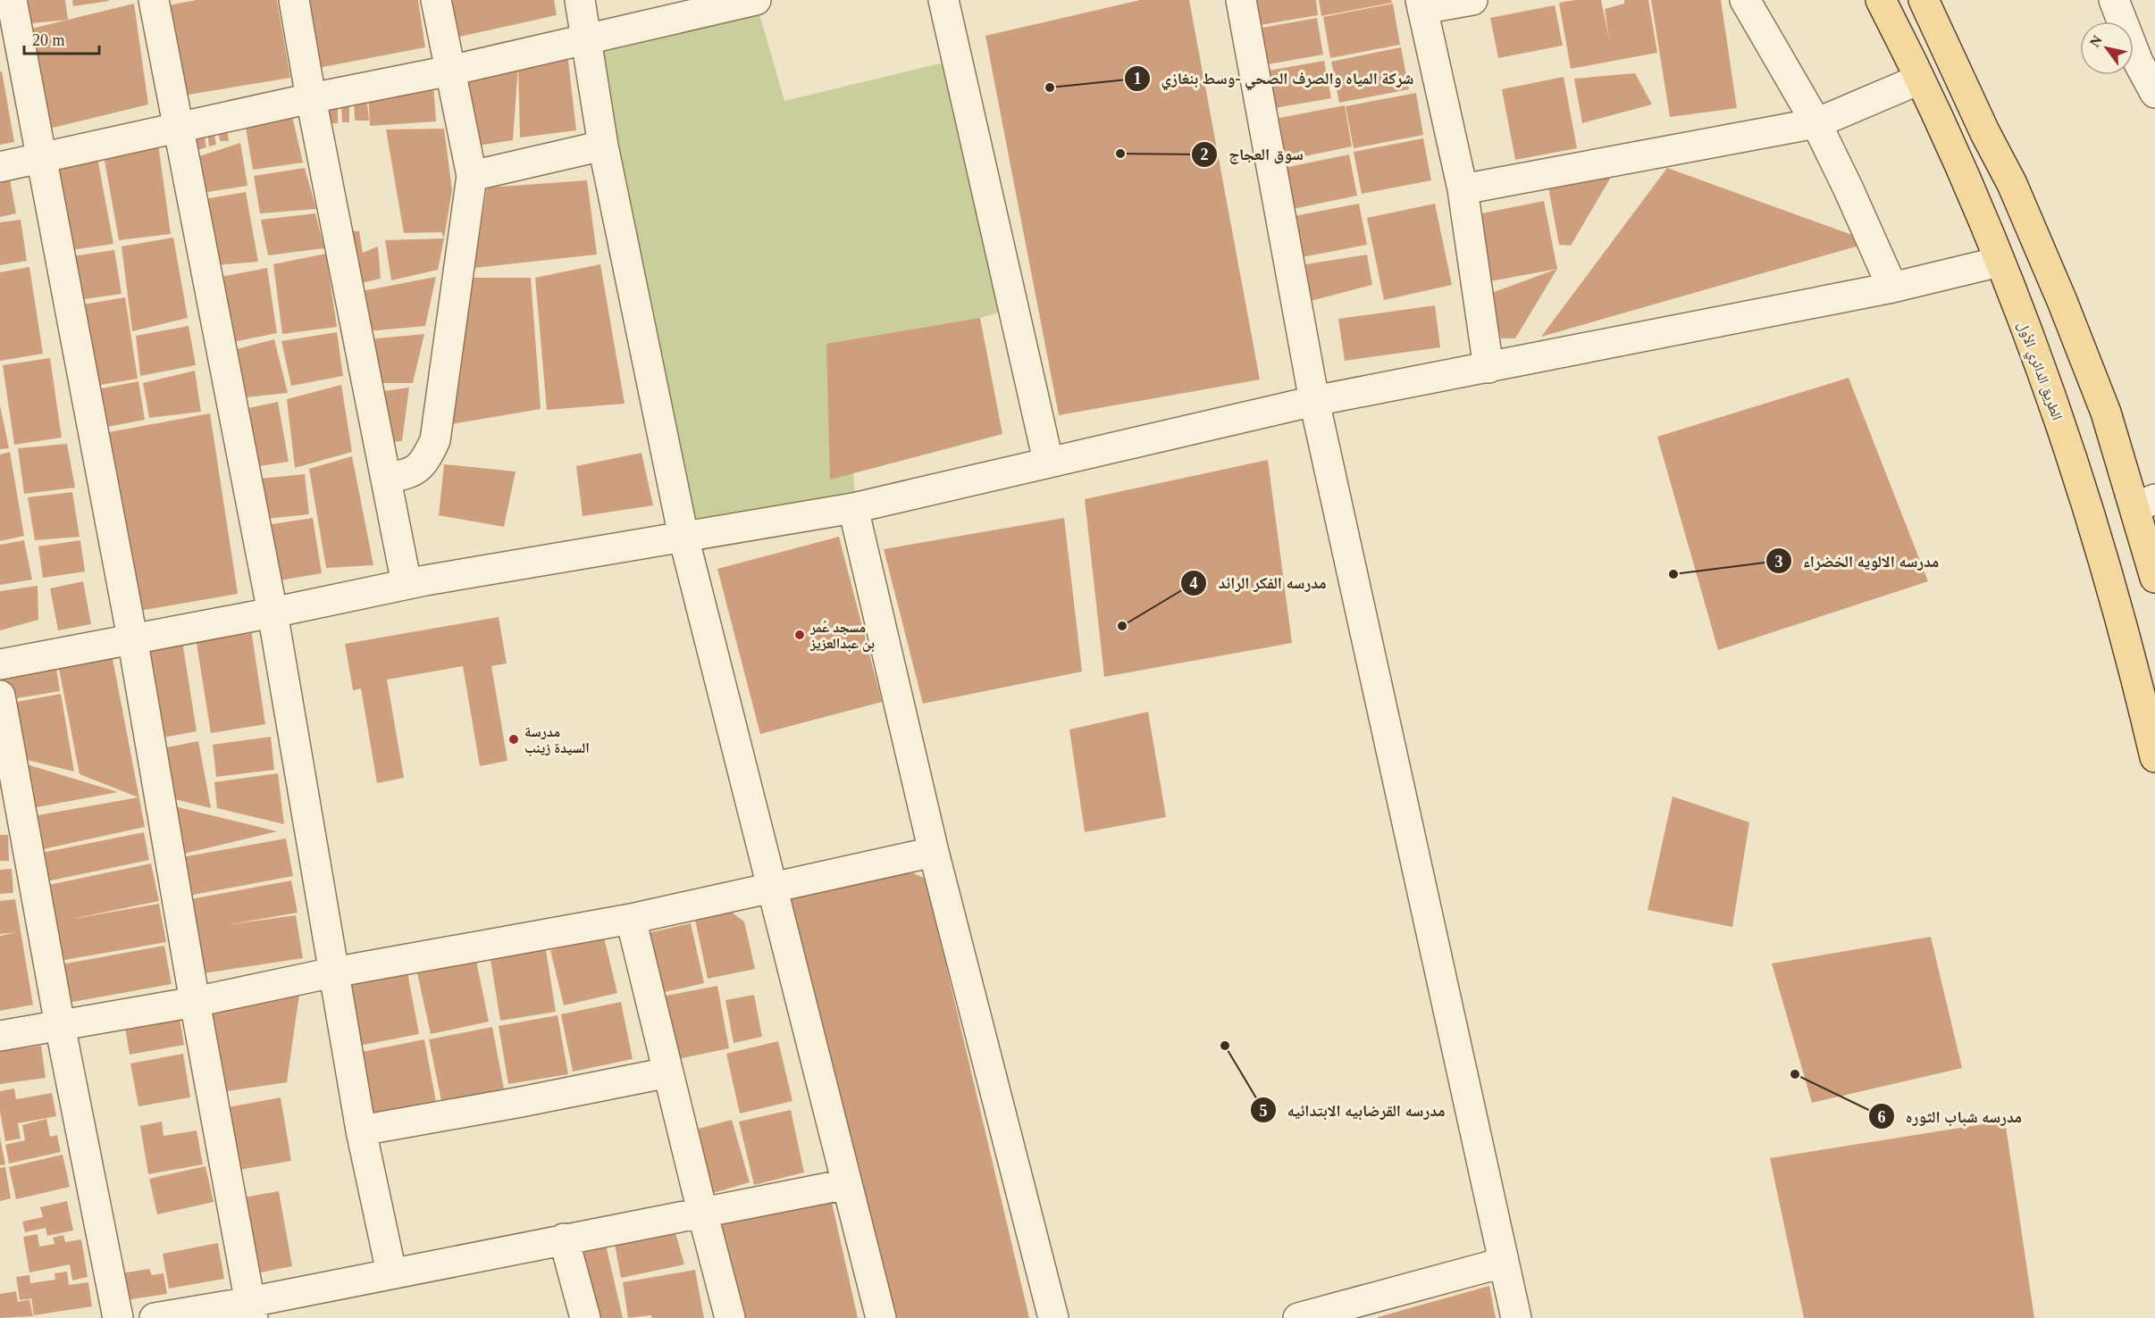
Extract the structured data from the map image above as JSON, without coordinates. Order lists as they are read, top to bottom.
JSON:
{
  "streets": {
    "main road": ["الطريق الدائري الأول"]
  },
  "places": [
    "شركة المياه والصرف الصحي -وسط بنغازي",
    "سوق العجاج",
    "مدرسه الالويه الخضراء",
    "مدرسه الفكر الرائد",
    "مسجد عُمر بن عبدالعزيز",
    "مدرسة السيدة زينب",
    "مدرسه القرضابيه الابتدائيه",
    "مدرسه شباب الثوره"
  ],
  "scale_bar": "20 m",
  "north": "top left"
}
